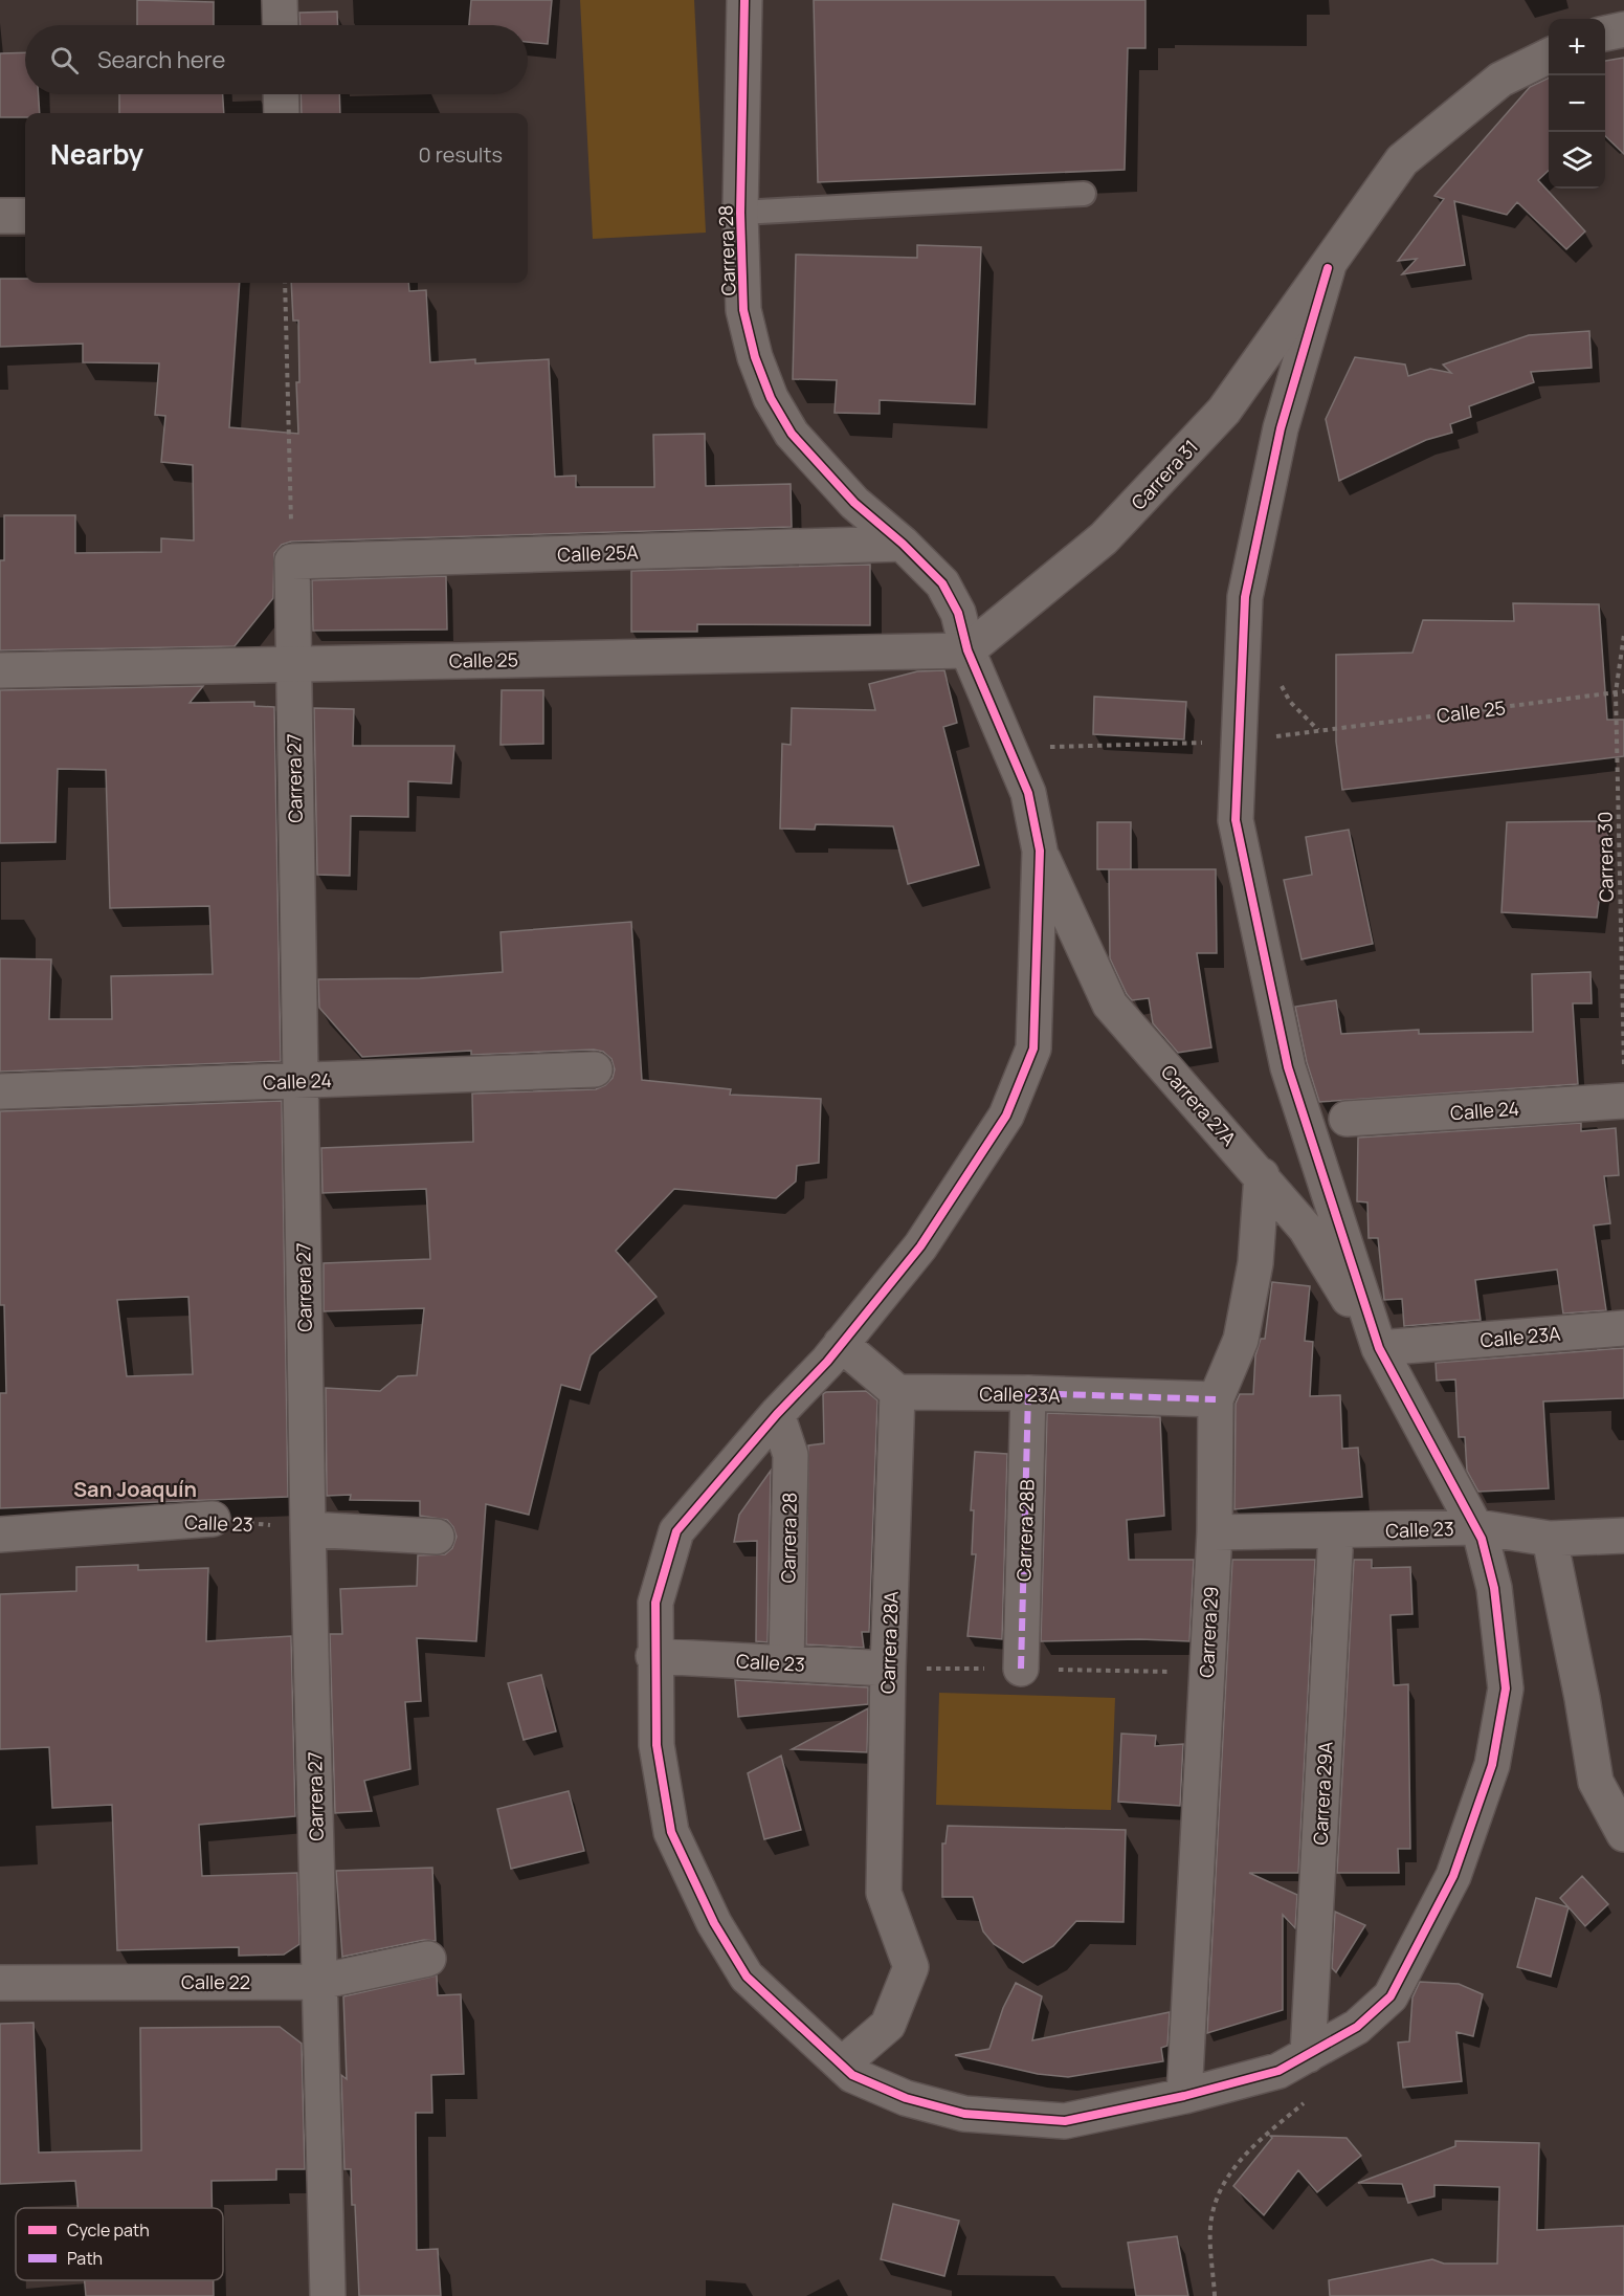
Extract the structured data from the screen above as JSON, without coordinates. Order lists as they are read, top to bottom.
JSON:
{
  "streets": {
    "street": [
      "Carrera 28",
      "Carrera 31",
      "Calle 25A",
      "Calle 25",
      "Carrera 27",
      "Calle 24",
      "Carrera 27A",
      "Calle 23A",
      "Calle 23",
      "Carrera 28B",
      "Carrera 29",
      "Carrera 28A",
      "Carrera 29A",
      "Calle 22"
    ],
    "path": ["Carrera 30"]
  },
  "crossings": [
    ["Carrera 28", "Carrera 31"],
    ["Carrera 28", "Calle 25A"],
    ["Carrera 28", "Calle 25"],
    ["Carrera 28", "Carrera 27A"],
    ["Carrera 28", "Calle 23"],
    ["Carrera 31", "Calle 25"],
    ["Calle 25A", "Carrera 27"],
    ["Calle 25", "Carrera 27"],
    ["Calle 25", "Carrera 30"],
    ["Carrera 27", "Calle 24"],
    ["Carrera 27", "Calle 23"],
    ["Carrera 27", "Calle 22"],
    ["Carrera 27A", "Calle 23A"],
    ["Carrera 27A", "Carrera 29"],
    ["Calle 23A", "Carrera 28B"],
    ["Calle 23A", "Carrera 29"],
    ["Calle 23A", "Carrera 28A"],
    ["Calle 23", "Carrera 29"],
    ["Calle 23", "Carrera 28A"],
    ["Calle 23", "Carrera 29A"]
  ],
  "districts": ["San Joaquín"],
  "legend": ["Cycle path", "Path"],
  "page": {
    "map_buttons": ["+", "−"],
    "search": "Search here",
    "heading": ["Nearby", "0 results"]
  }
}
